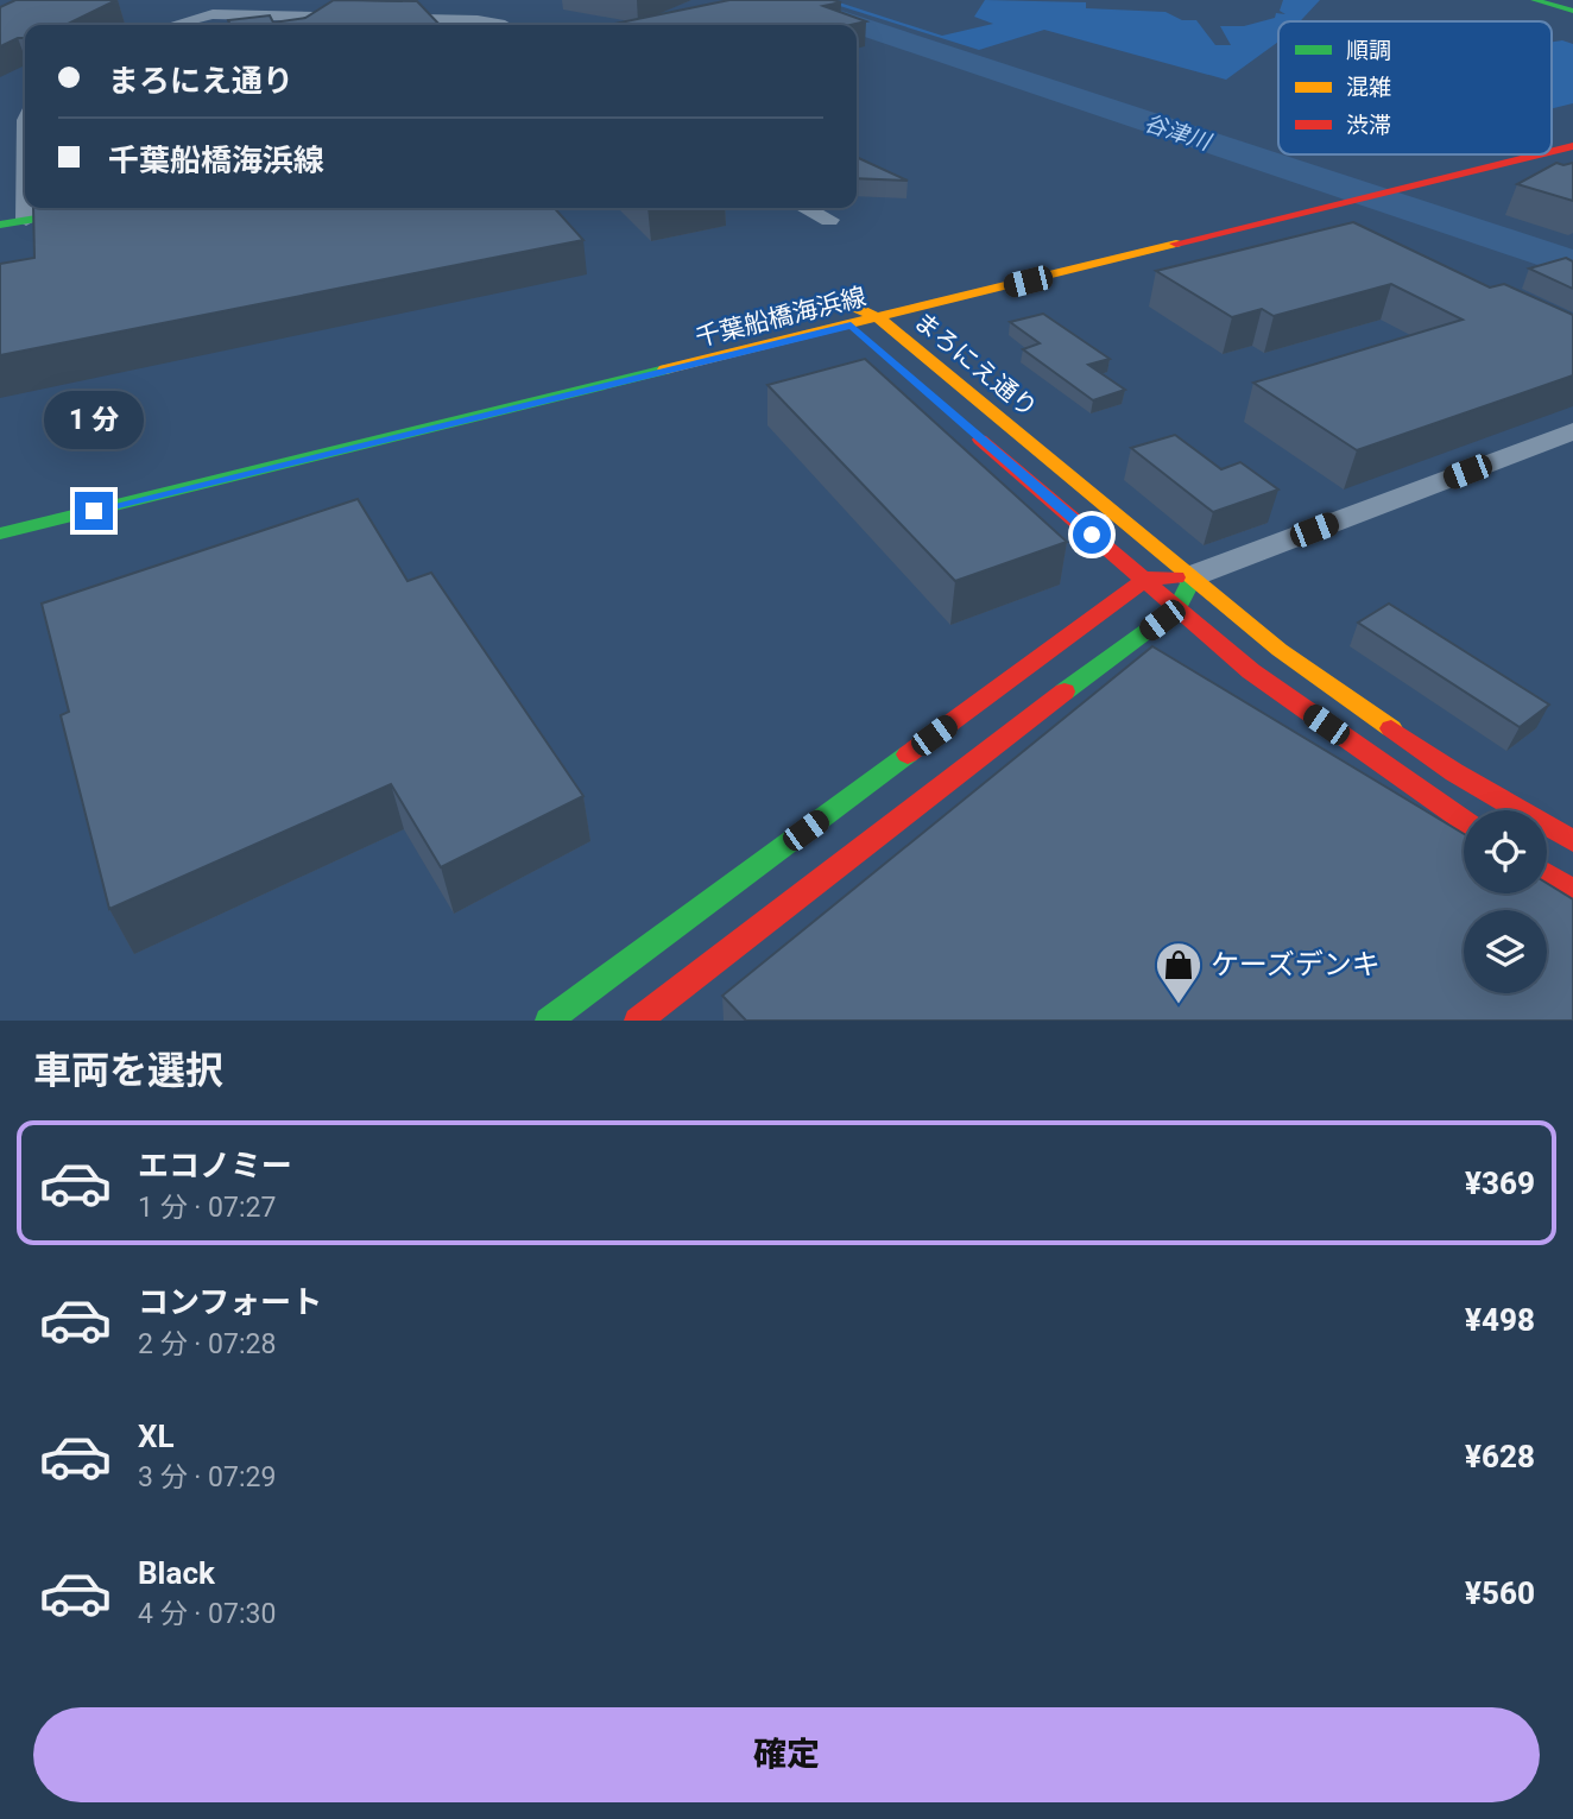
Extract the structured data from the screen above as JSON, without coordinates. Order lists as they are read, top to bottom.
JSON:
{
  "streets": {
    "main road": ["千葉船橋海浜線", "まろにえ通り"]
  },
  "crossings": [
    ["千葉船橋海浜線", "まろにえ通り"]
  ],
  "water": ["谷津川"],
  "places": {
    "shop": ["ケーズデンキ"]
  },
  "legend": ["順調", "混雑", "渋滞"],
  "page": {
    "banner": ["まろにえ通り", "千葉船橋海浜線"],
    "bubble": "1 分",
    "heading": "車両を選択",
    "list": [
      {
        "name": "エコノミー",
        "note": "1 分 · 07:27",
        "value": "¥369"
      },
      {
        "name": "コンフォート",
        "note": "2 分 · 07:28",
        "value": "¥498"
      },
      {
        "name": "XL",
        "note": "3 分 · 07:29",
        "value": "¥628"
      },
      {
        "name": "Black",
        "note": "4 分 · 07:30",
        "value": "¥560"
      }
    ],
    "buttons": "確定"
  }
}
